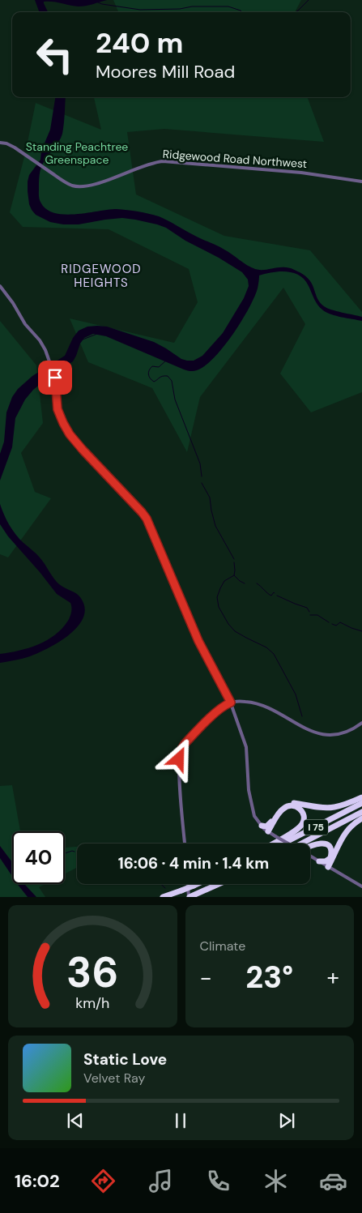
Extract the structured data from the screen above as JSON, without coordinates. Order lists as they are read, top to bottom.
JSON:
{
  "streets": {
    "highway": ["I 75"],
    "street": ["Ridgewood Road Northwest"]
  },
  "districts": ["RIDGEWOOD HEIGHTS"],
  "parks": ["Standing Peachtree Greenspace"],
  "page": {
    "turn": ["240 m", "Moores Mill Road"],
    "limit": "40",
    "trip": "16:06 · 4 min · 1.4 km",
    "tile": "Climate",
    "heat": ["−", "23°", "+"],
    "song": ["Static Love", "Velvet Ray"],
    "tabs": "16:02",
    "gauge": ["36", "km/h"]
  }
}
